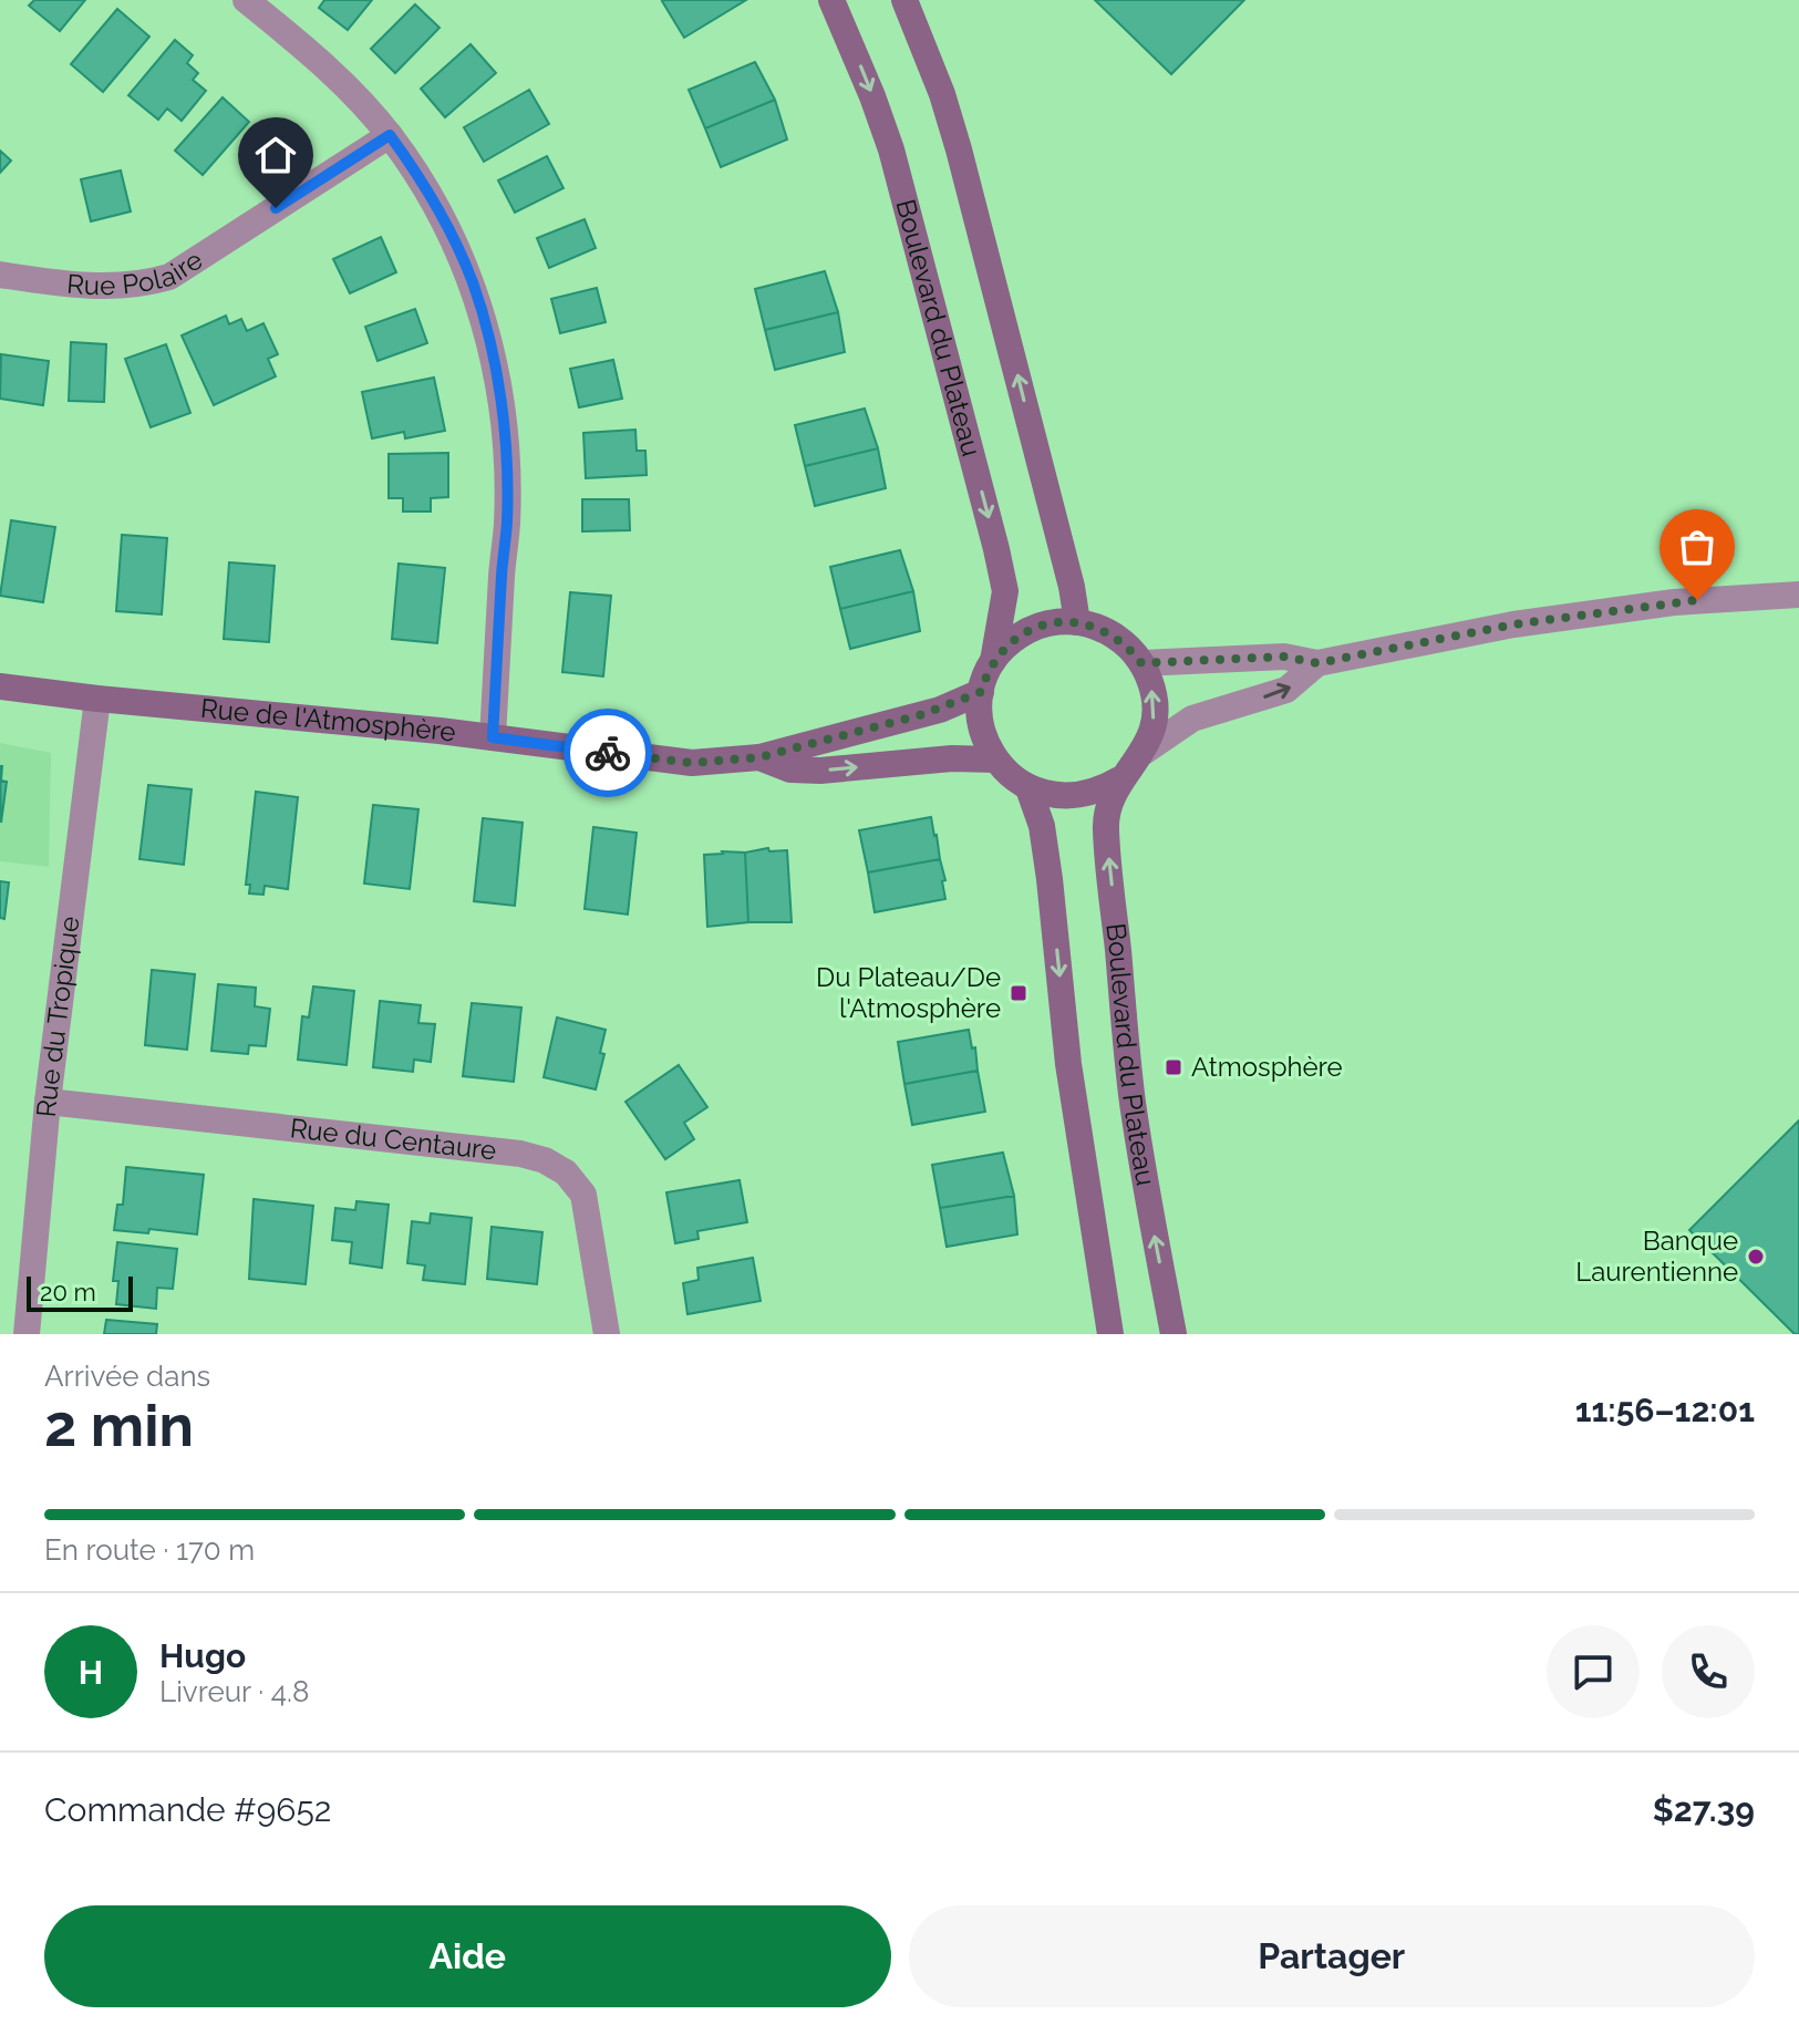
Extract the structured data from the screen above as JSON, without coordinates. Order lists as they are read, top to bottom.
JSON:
{
  "streets": {
    "main road": ["Boulevard du Plateau", "Rue de l'Atmosphère"],
    "street": ["Rue Polaire", "Rue du Tropique", "Rue du Centaure"]
  },
  "crossings": [
    ["Boulevard du Plateau", "Rue de l'Atmosphère"],
    ["Rue de l'Atmosphère", "Rue du Tropique"],
    ["Rue du Tropique", "Rue du Centaure"]
  ],
  "places": {
    "transit": ["Du Plateau/De l'Atmosphère", "Atmosphère"],
    "other": ["Banque Laurentienne"]
  },
  "scale_bar": "20 m",
  "page": {
    "scale": "20 m",
    "heading": ["2 min", "Arrivée dans", "11:56–12:01"],
    "panel": [
      "Hugo",
      "Livreur · 4.8",
      "Commande #9652",
      "$27.39"
    ],
    "bar": "En route · 170 m",
    "round": "H",
    "buttons": ["Aide", "Partager"]
  }
}
